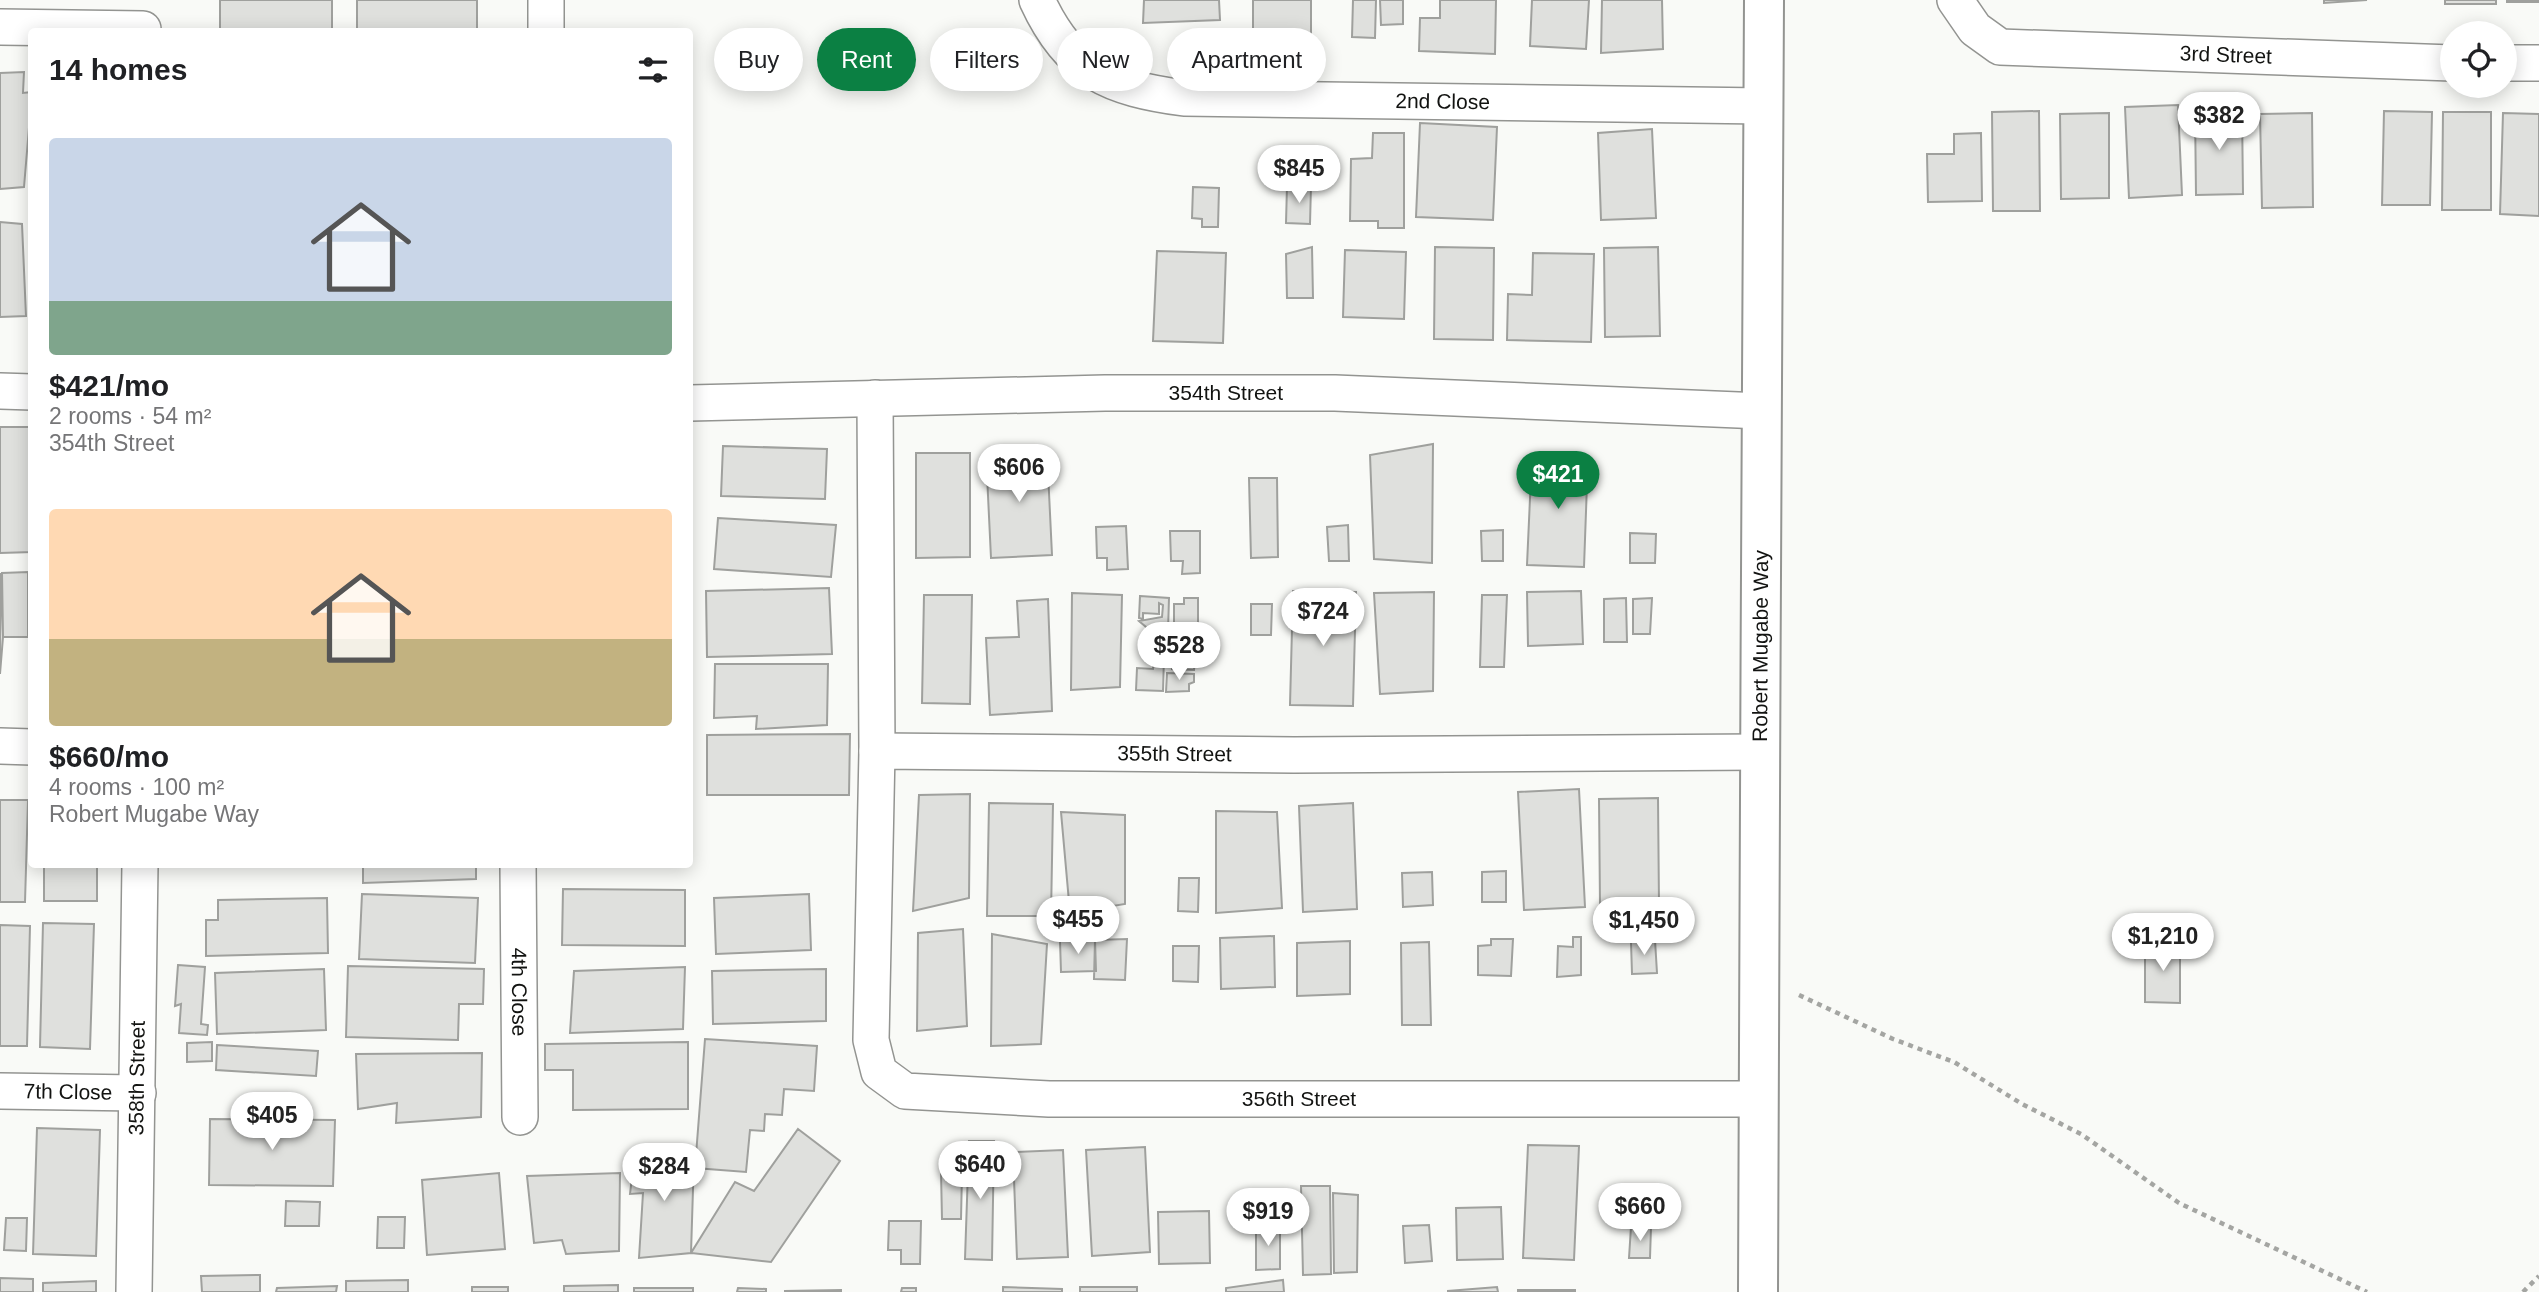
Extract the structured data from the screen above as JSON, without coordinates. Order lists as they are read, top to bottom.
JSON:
{
  "streets": {
    "street": [
      "3rd Street",
      "2nd Close",
      "354th Street",
      "Robert Mugabe Way",
      "355th Street",
      "4th Close",
      "358th Street",
      "7th Close",
      "356th Street"
    ]
  },
  "crossings": [
    ["2nd Close", "Robert Mugabe Way"],
    ["354th Street", "Robert Mugabe Way"],
    ["Robert Mugabe Way", "355th Street"],
    ["Robert Mugabe Way", "356th Street"],
    ["355th Street", "356th Street"],
    ["358th Street", "7th Close"]
  ],
  "page": {
    "chip": [
      "Buy",
      "Rent",
      "Filters",
      "New",
      "Apartment"
    ],
    "heading": "14 homes",
    "price": [
      "$382",
      "$845",
      "$606",
      "$421",
      "$724",
      "$528",
      "$455",
      "$1,450",
      "$1,210",
      "$405",
      "$640",
      "$284",
      "$660",
      "$919"
    ],
    "list": [
      {
        "name": "$421/mo",
        "note": "2 rooms · 54 m² · 354th Street"
      },
      {
        "name": "$660/mo",
        "note": "4 rooms · 100 m² · Robert Mugabe Way"
      }
    ]
  }
}
